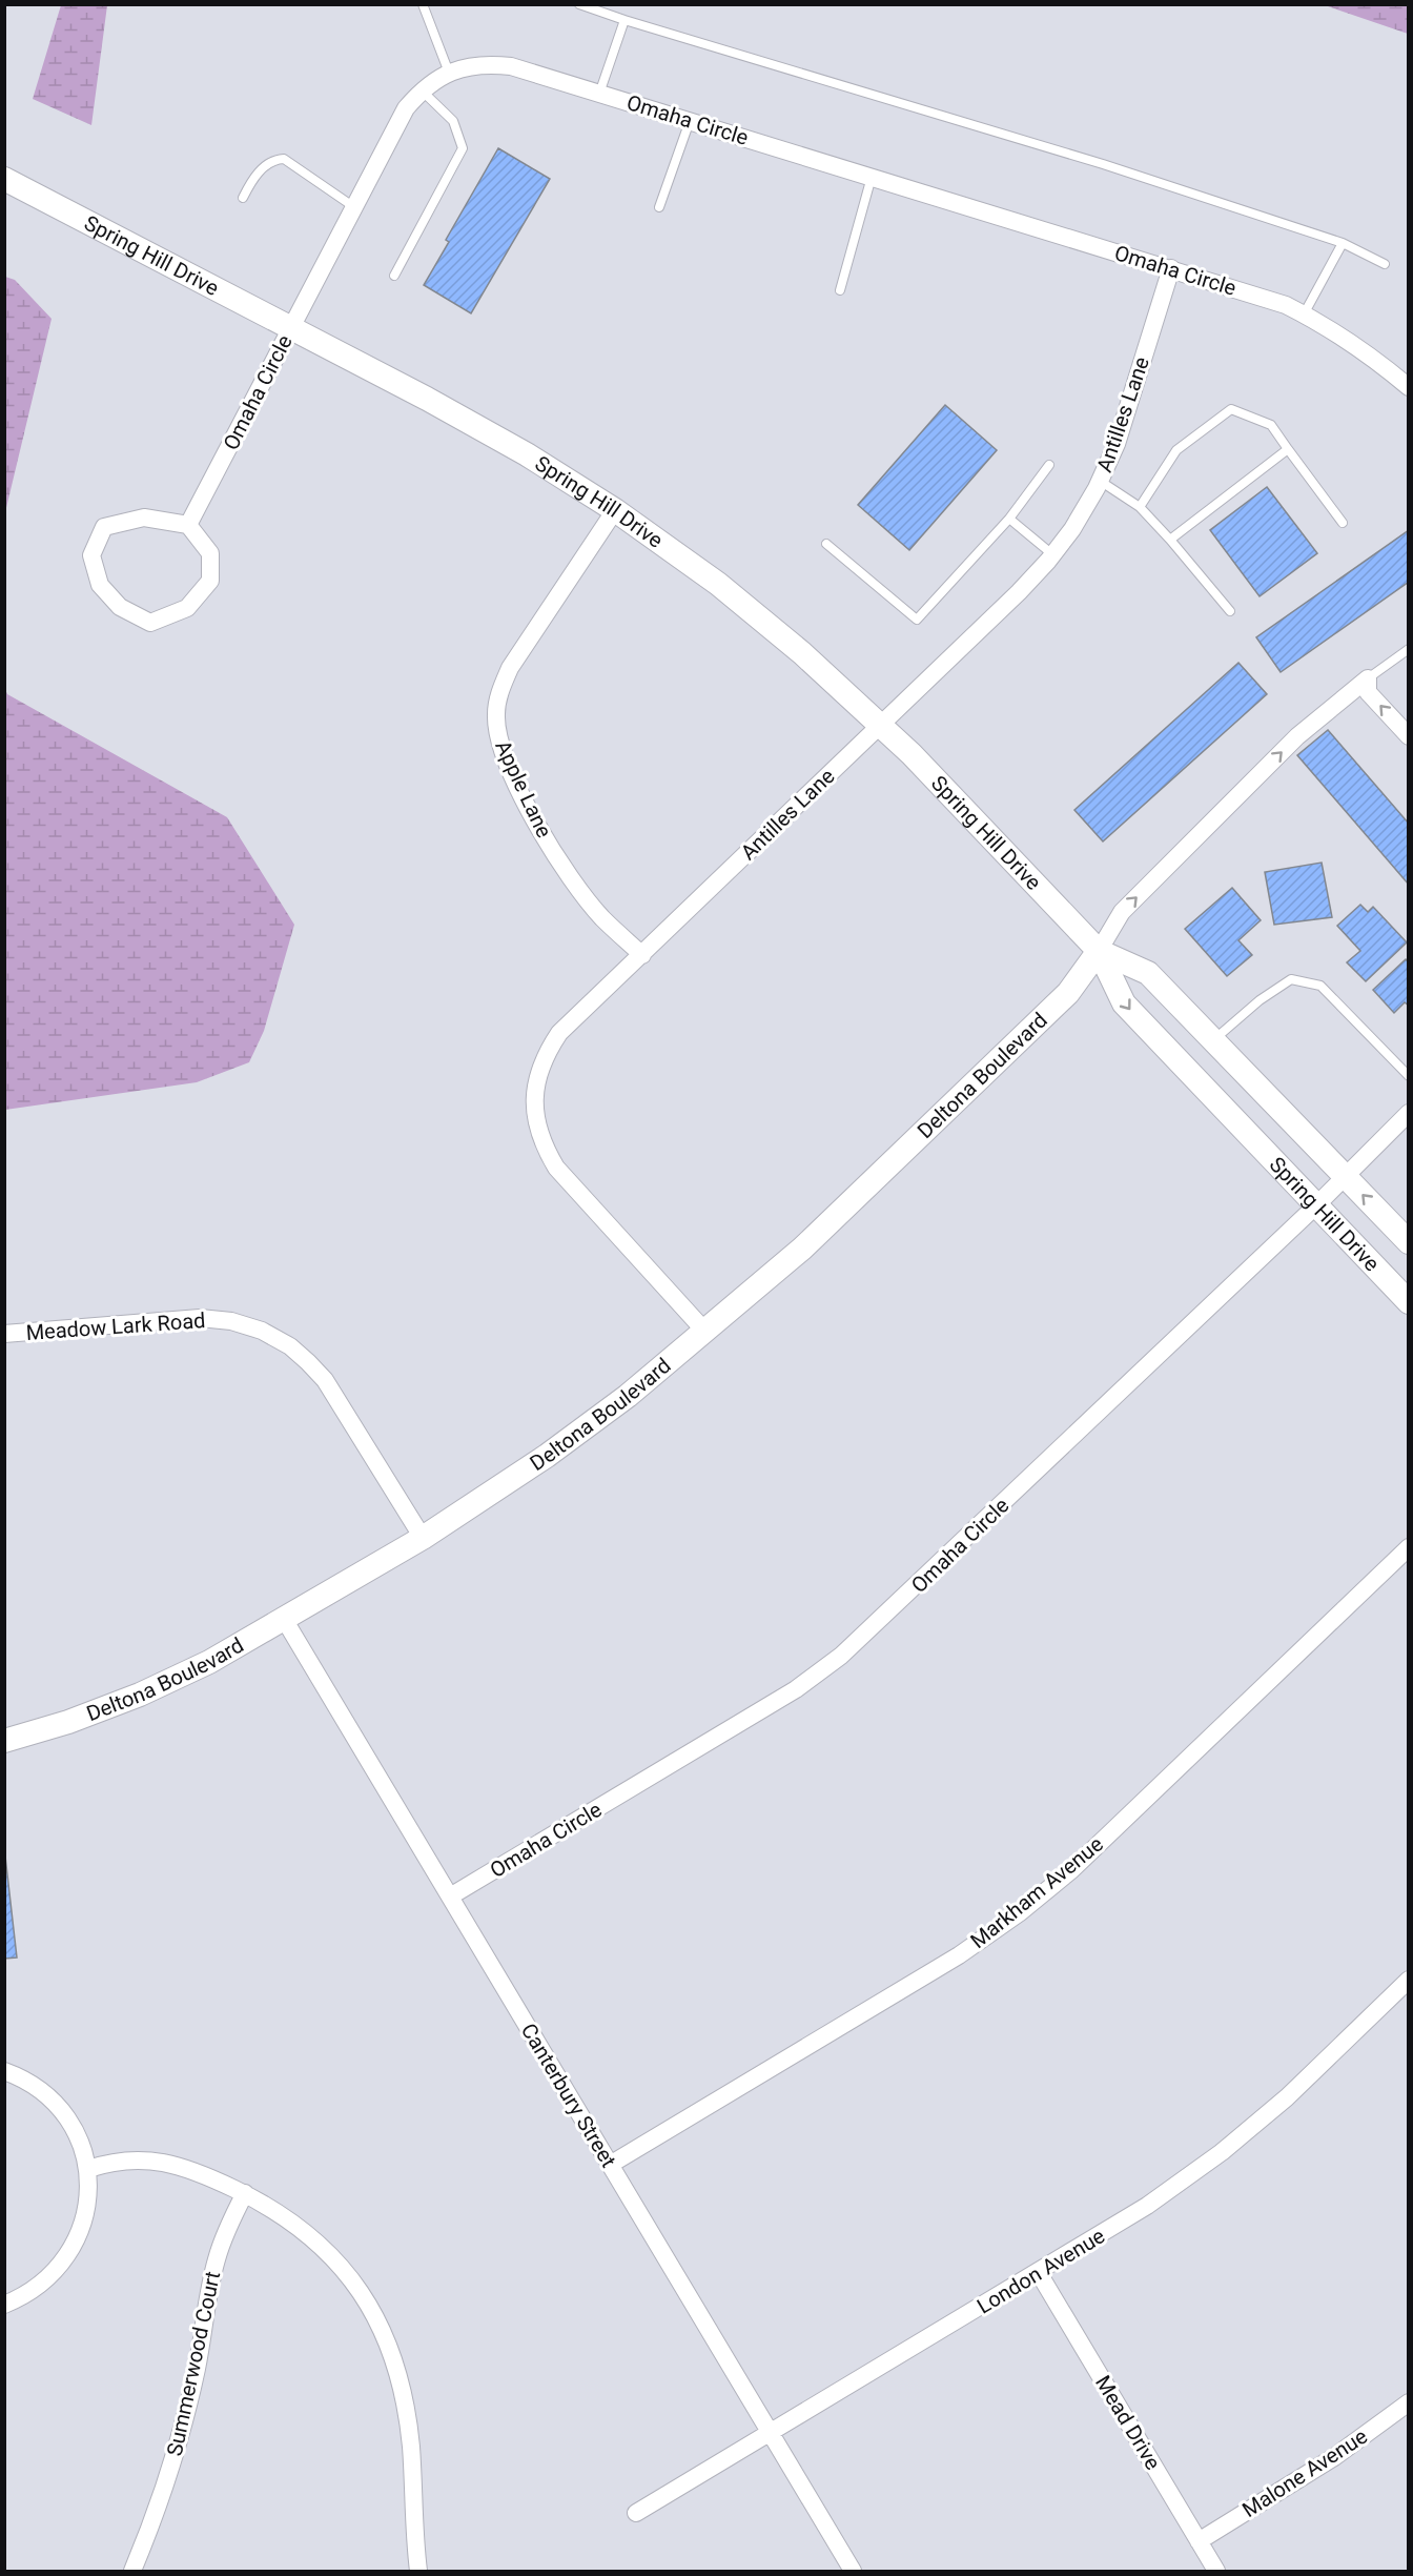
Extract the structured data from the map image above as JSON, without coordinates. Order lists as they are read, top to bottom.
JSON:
{
  "streets": {
    "main road": ["Spring Hill Drive", "Deltona Boulevard"],
    "street": [
      "Omaha Circle",
      "Antilles Lane",
      "Apple Lane",
      "Meadow Lark Road",
      "Markham Avenue",
      "Canterbury Street",
      "London Avenue",
      "Summerwood Court",
      "Mead Drive",
      "Malone Avenue"
    ]
  },
  "crossings": [
    ["Omaha Circle", "Spring Hill Drive"],
    ["Omaha Circle", "Antilles Lane"],
    ["Omaha Circle", "Canterbury Street"],
    ["Spring Hill Drive", "Antilles Lane"],
    ["Spring Hill Drive", "Apple Lane"],
    ["Spring Hill Drive", "Deltona Boulevard"],
    ["Antilles Lane", "Apple Lane"],
    ["Antilles Lane", "Deltona Boulevard"],
    ["Deltona Boulevard", "Meadow Lark Road"],
    ["Deltona Boulevard", "Canterbury Street"],
    ["Markham Avenue", "Canterbury Street"],
    ["Canterbury Street", "London Avenue"],
    ["London Avenue", "Mead Drive"],
    ["Mead Drive", "Malone Avenue"]
  ]
}
